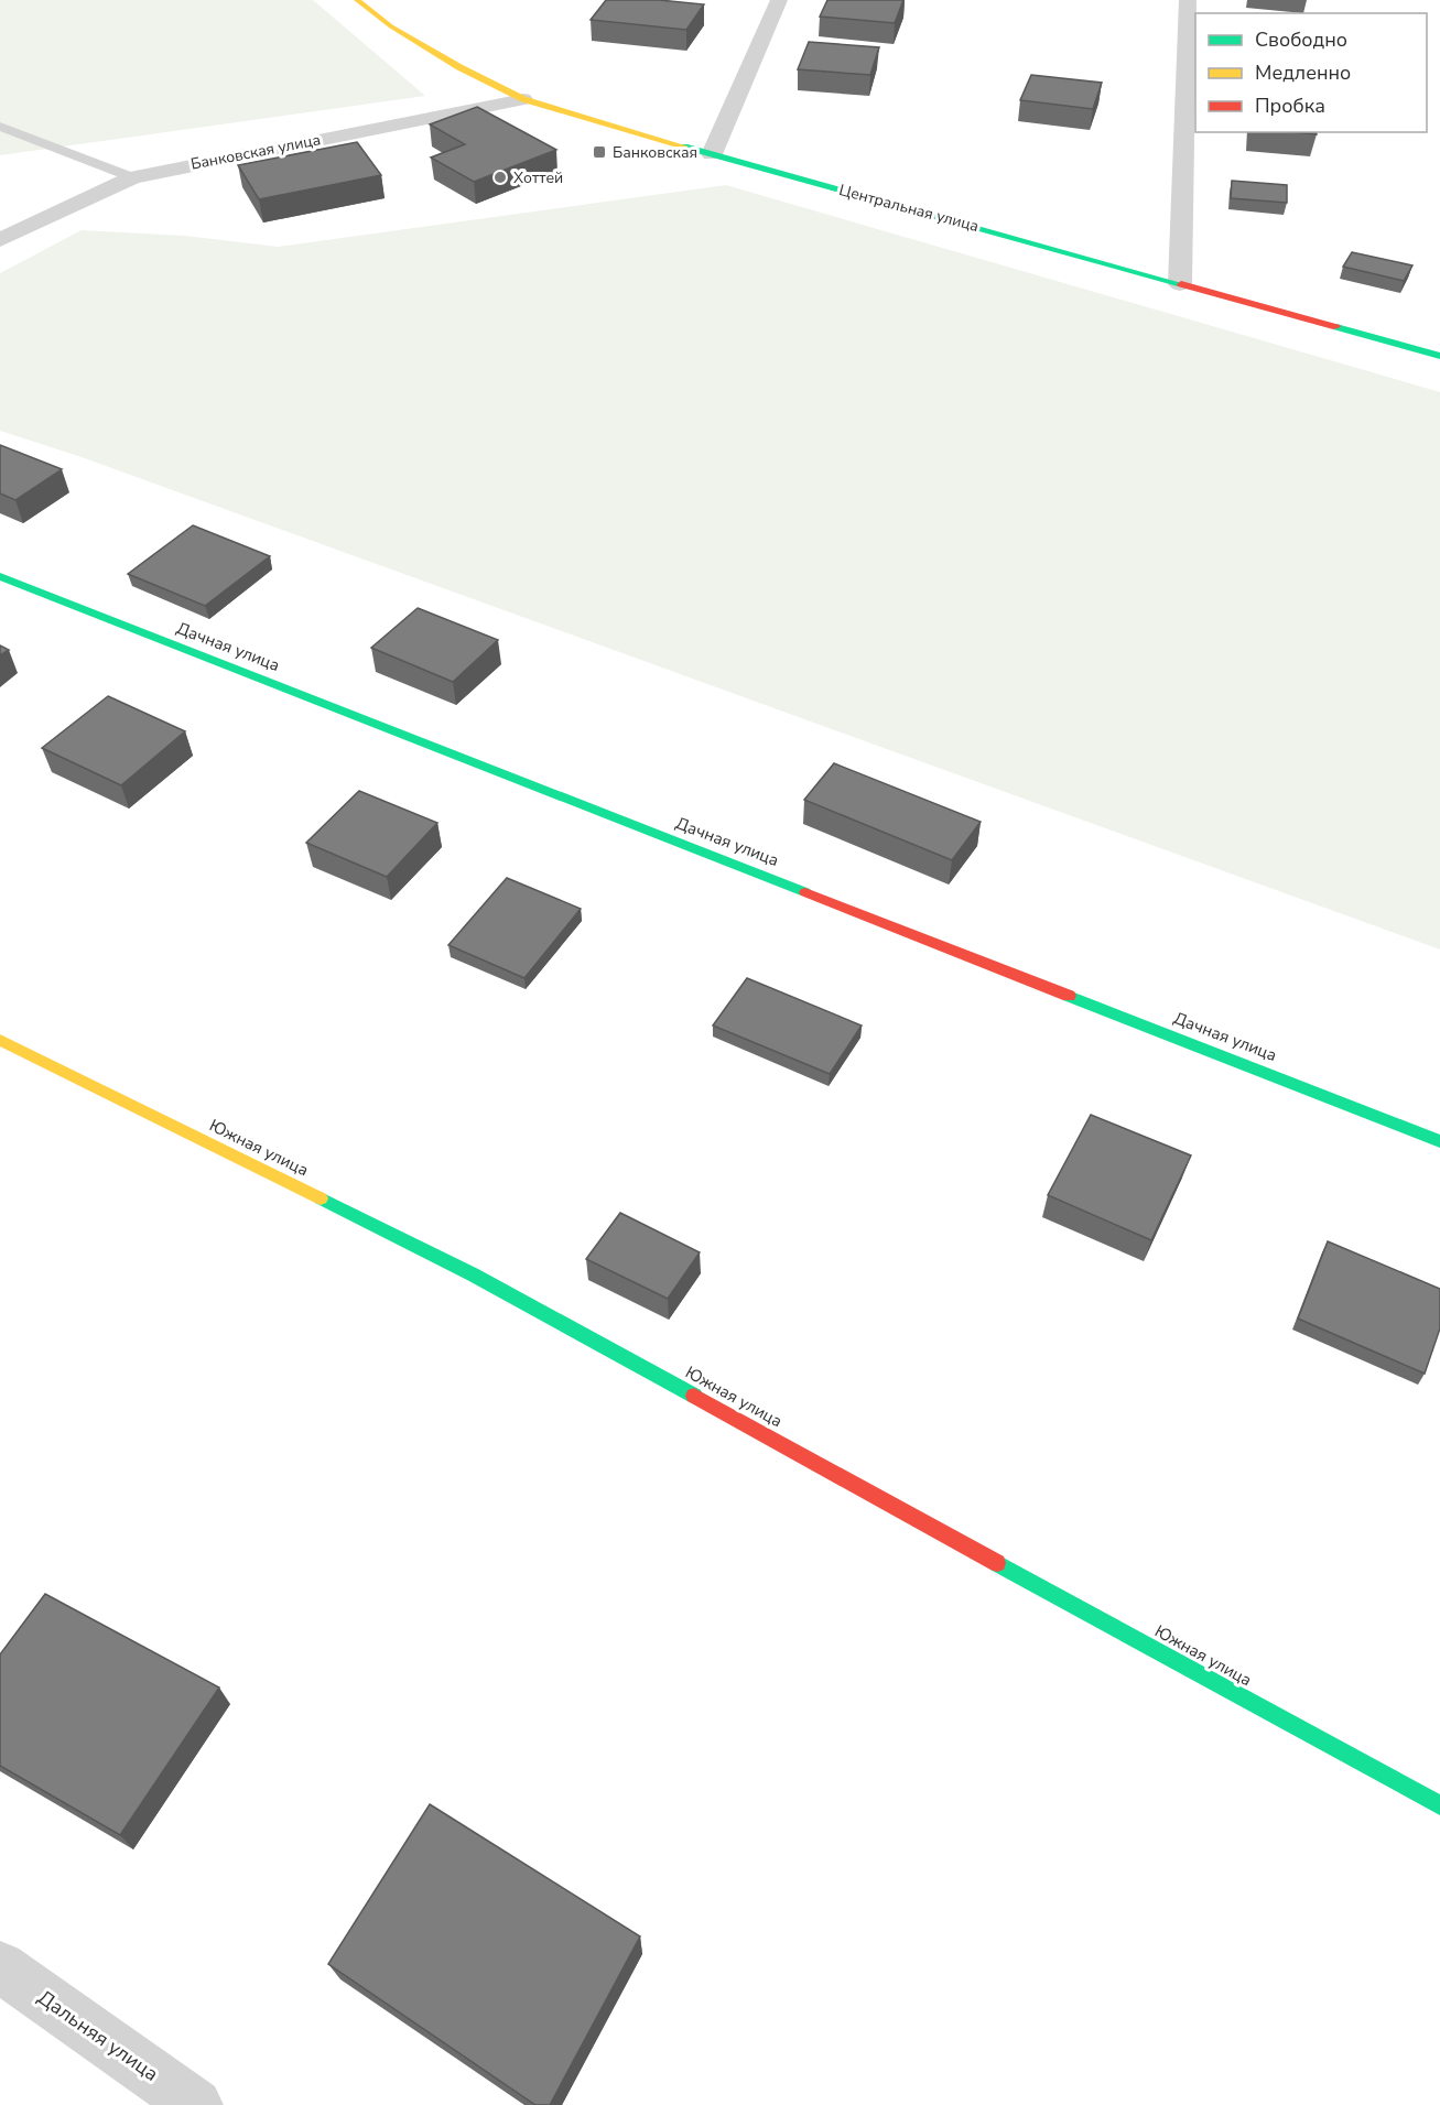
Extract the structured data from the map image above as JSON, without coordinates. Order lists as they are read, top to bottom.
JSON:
{
  "streets": {
    "street": [
      "Банковская улица",
      "Центральная улица",
      "Дачная улица",
      "Южная улица",
      "Дальняя улица"
    ]
  },
  "crossings": [
    ["Банковская улица", "Центральная улица"]
  ],
  "places": {
    "transit": ["Банковская"],
    "other": ["Хоттей"]
  },
  "legend": ["Свободно", "Медленно", "Пробка"]
}
